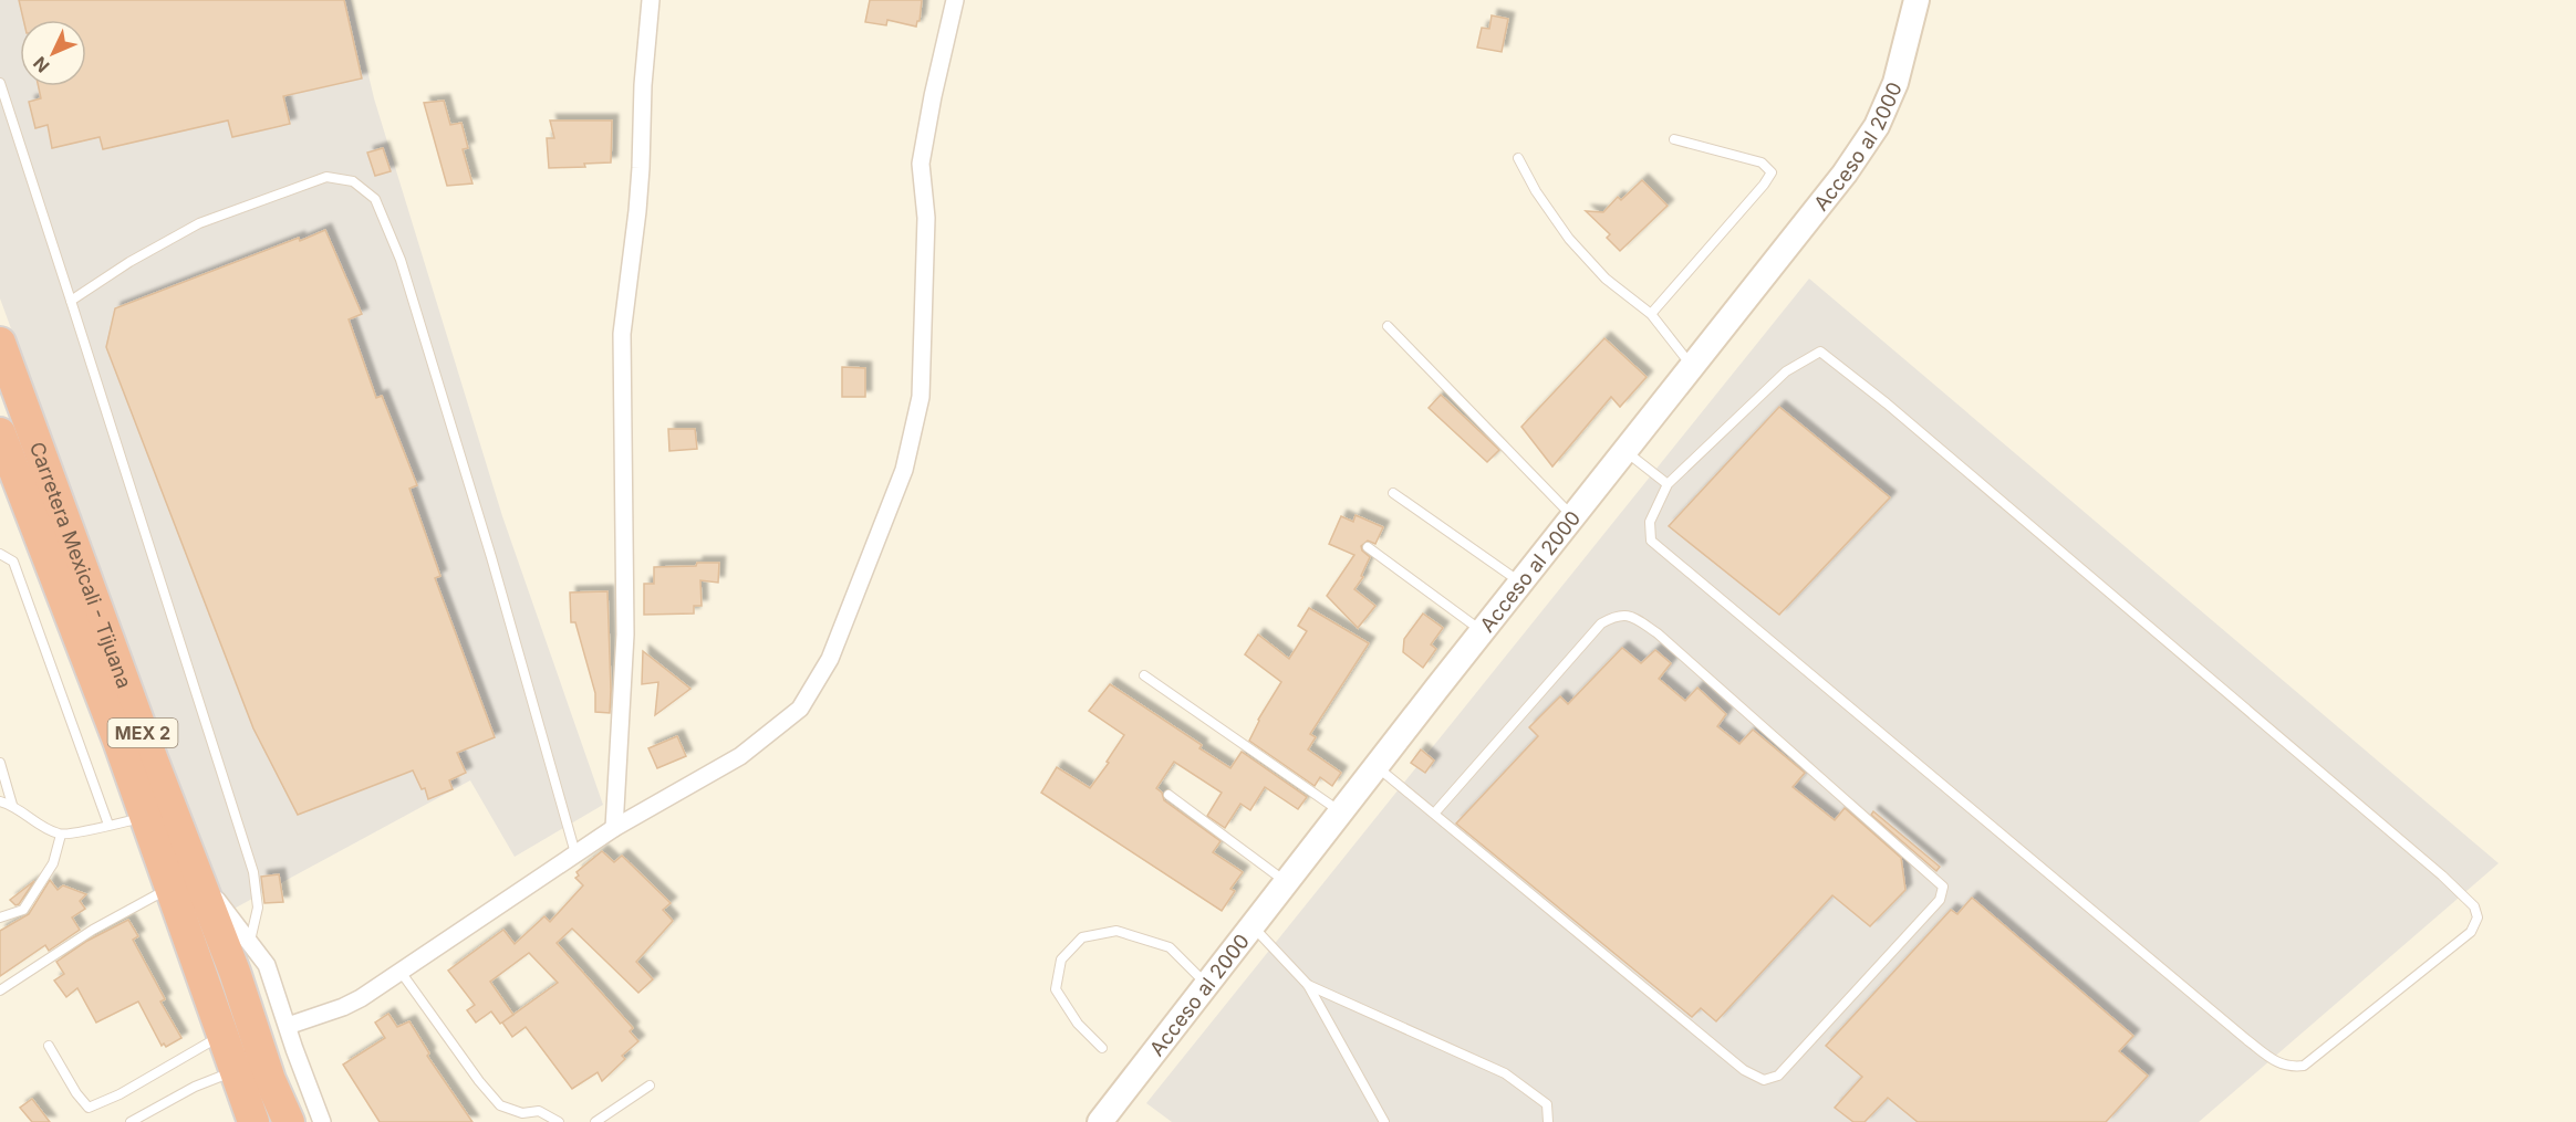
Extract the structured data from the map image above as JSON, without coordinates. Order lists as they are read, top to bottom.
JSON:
{
  "streets": {
    "highway": ["Carretera Mexicali - Tijuana", "MEX 2"],
    "street": ["Acceso al 2000"]
  },
  "north": "bottom left"
}
